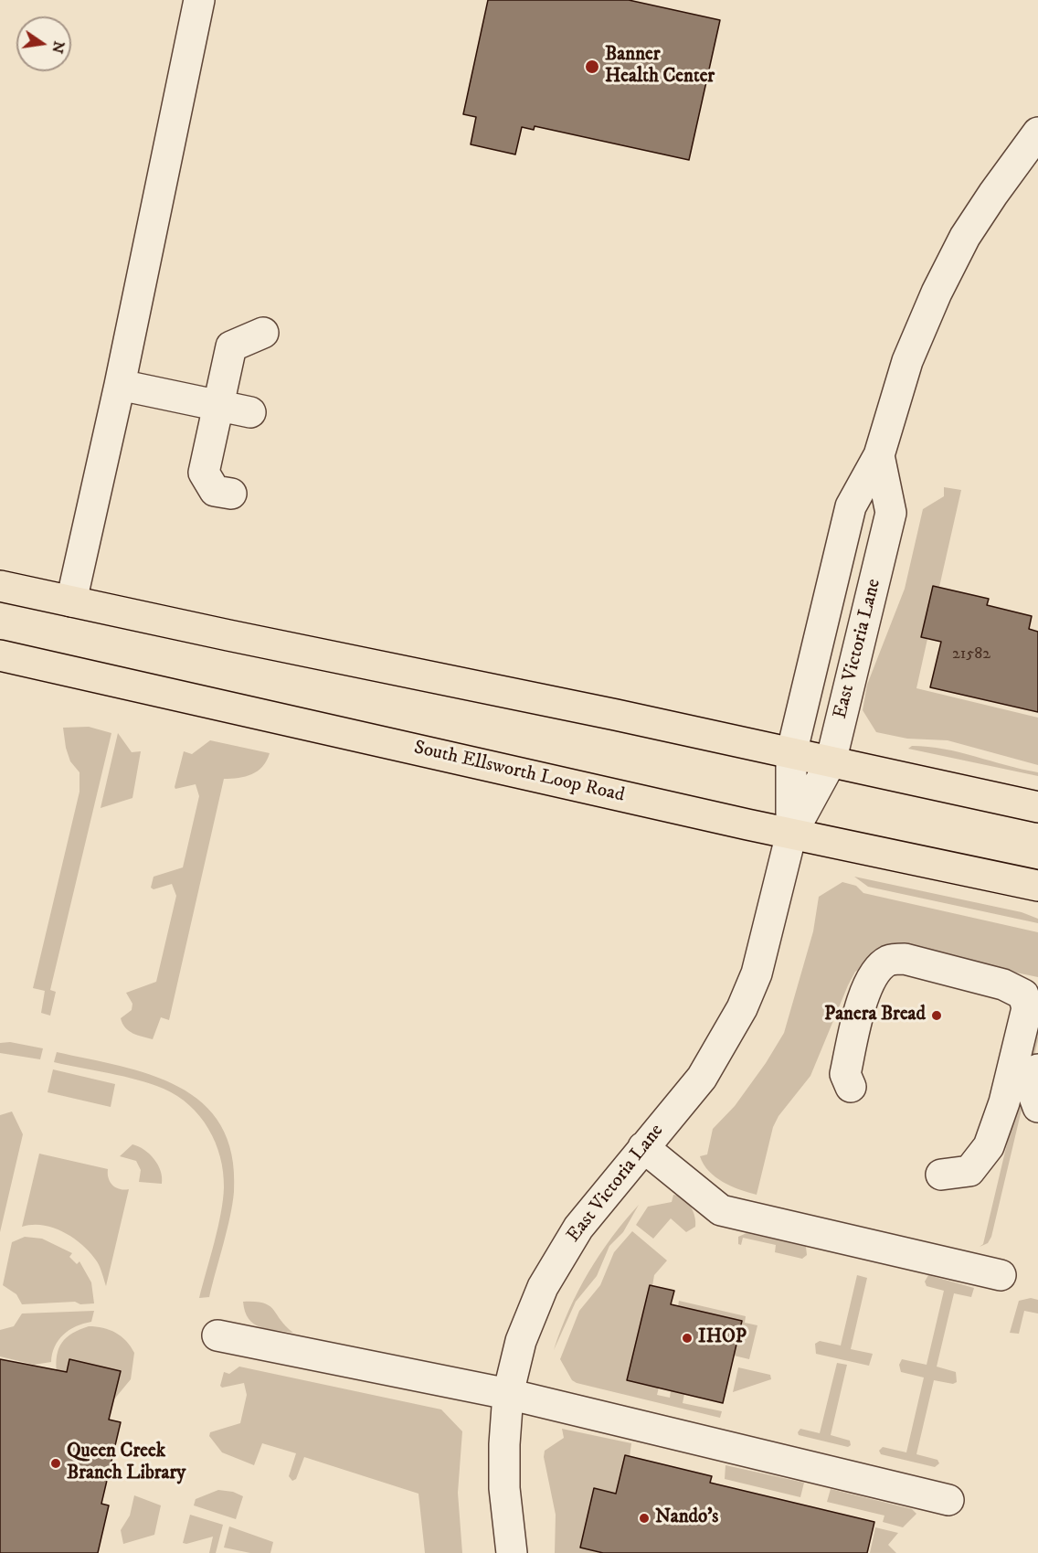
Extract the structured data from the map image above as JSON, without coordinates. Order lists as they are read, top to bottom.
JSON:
{
  "streets": {
    "main road": ["South Ellsworth Loop Road"],
    "street": ["East Victoria Lane"]
  },
  "crossings": [
    ["East Victoria Lane", "South Ellsworth Loop Road"]
  ],
  "places": [
    "Banner Health Center",
    "Panera Bread",
    "IHOP",
    "Queen Creek Branch Library",
    "Nando's"
  ],
  "house_numbers": ["21582"],
  "north": "right"
}
